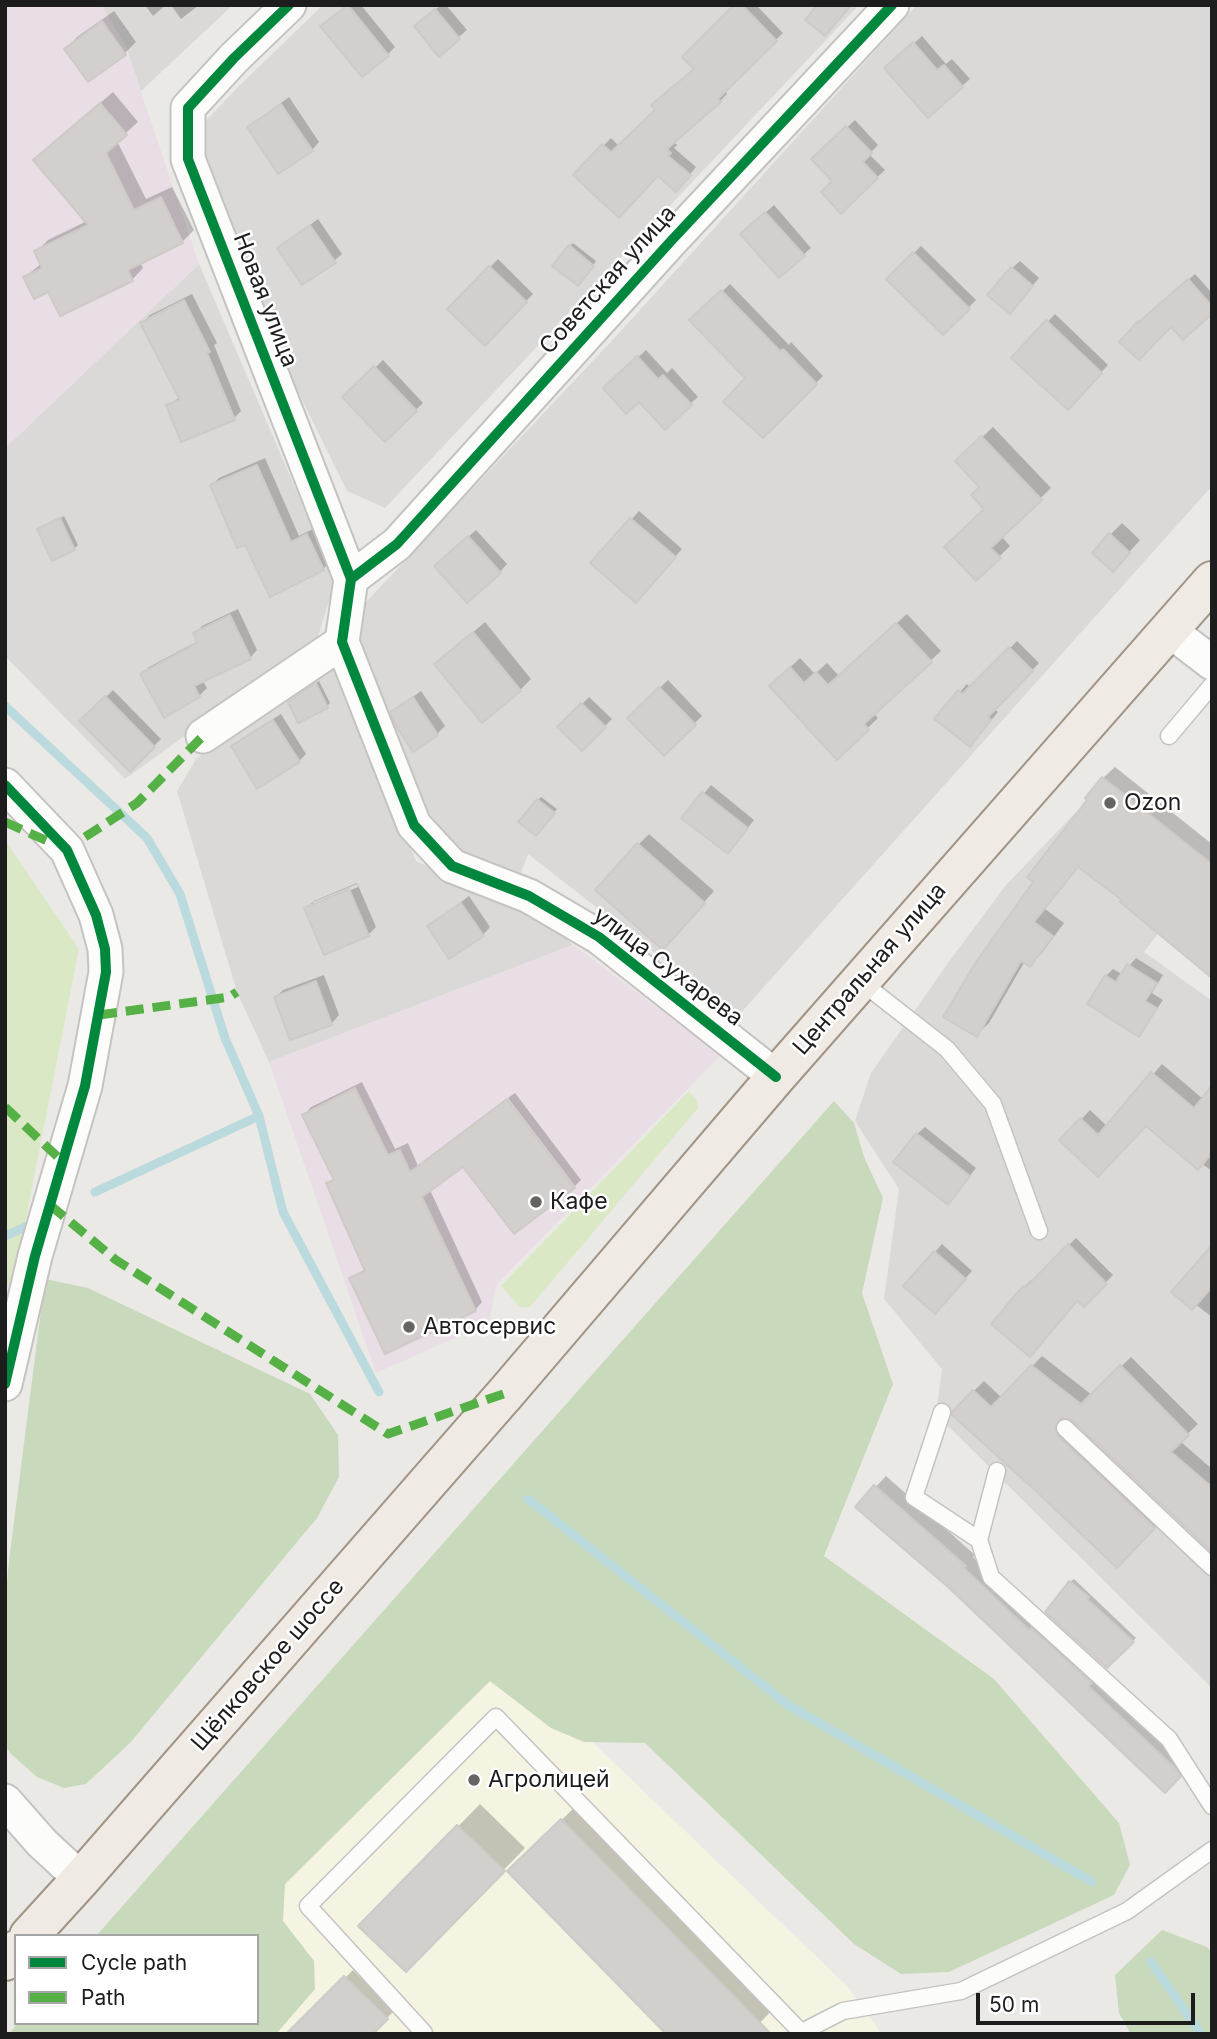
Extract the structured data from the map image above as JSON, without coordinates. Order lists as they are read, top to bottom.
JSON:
{
  "streets": {
    "main road": ["Центральная улица", "Щёлковское шоссе"],
    "street": ["Советская улица", "Новая улица", "улица Сухарева"]
  },
  "crossings": [
    ["Советская улица", "Новая улица"],
    ["Новая улица", "улица Сухарева"],
    ["улица Сухарева", "Центральная улица"],
    ["Центральная улица", "Щёлковское шоссе"]
  ],
  "places": [
    "Ozon",
    "Кафе",
    "Автосервис",
    "Агролицей"
  ],
  "legend": ["Cycle path", "Path"],
  "scale_bar": "50 m"
}
